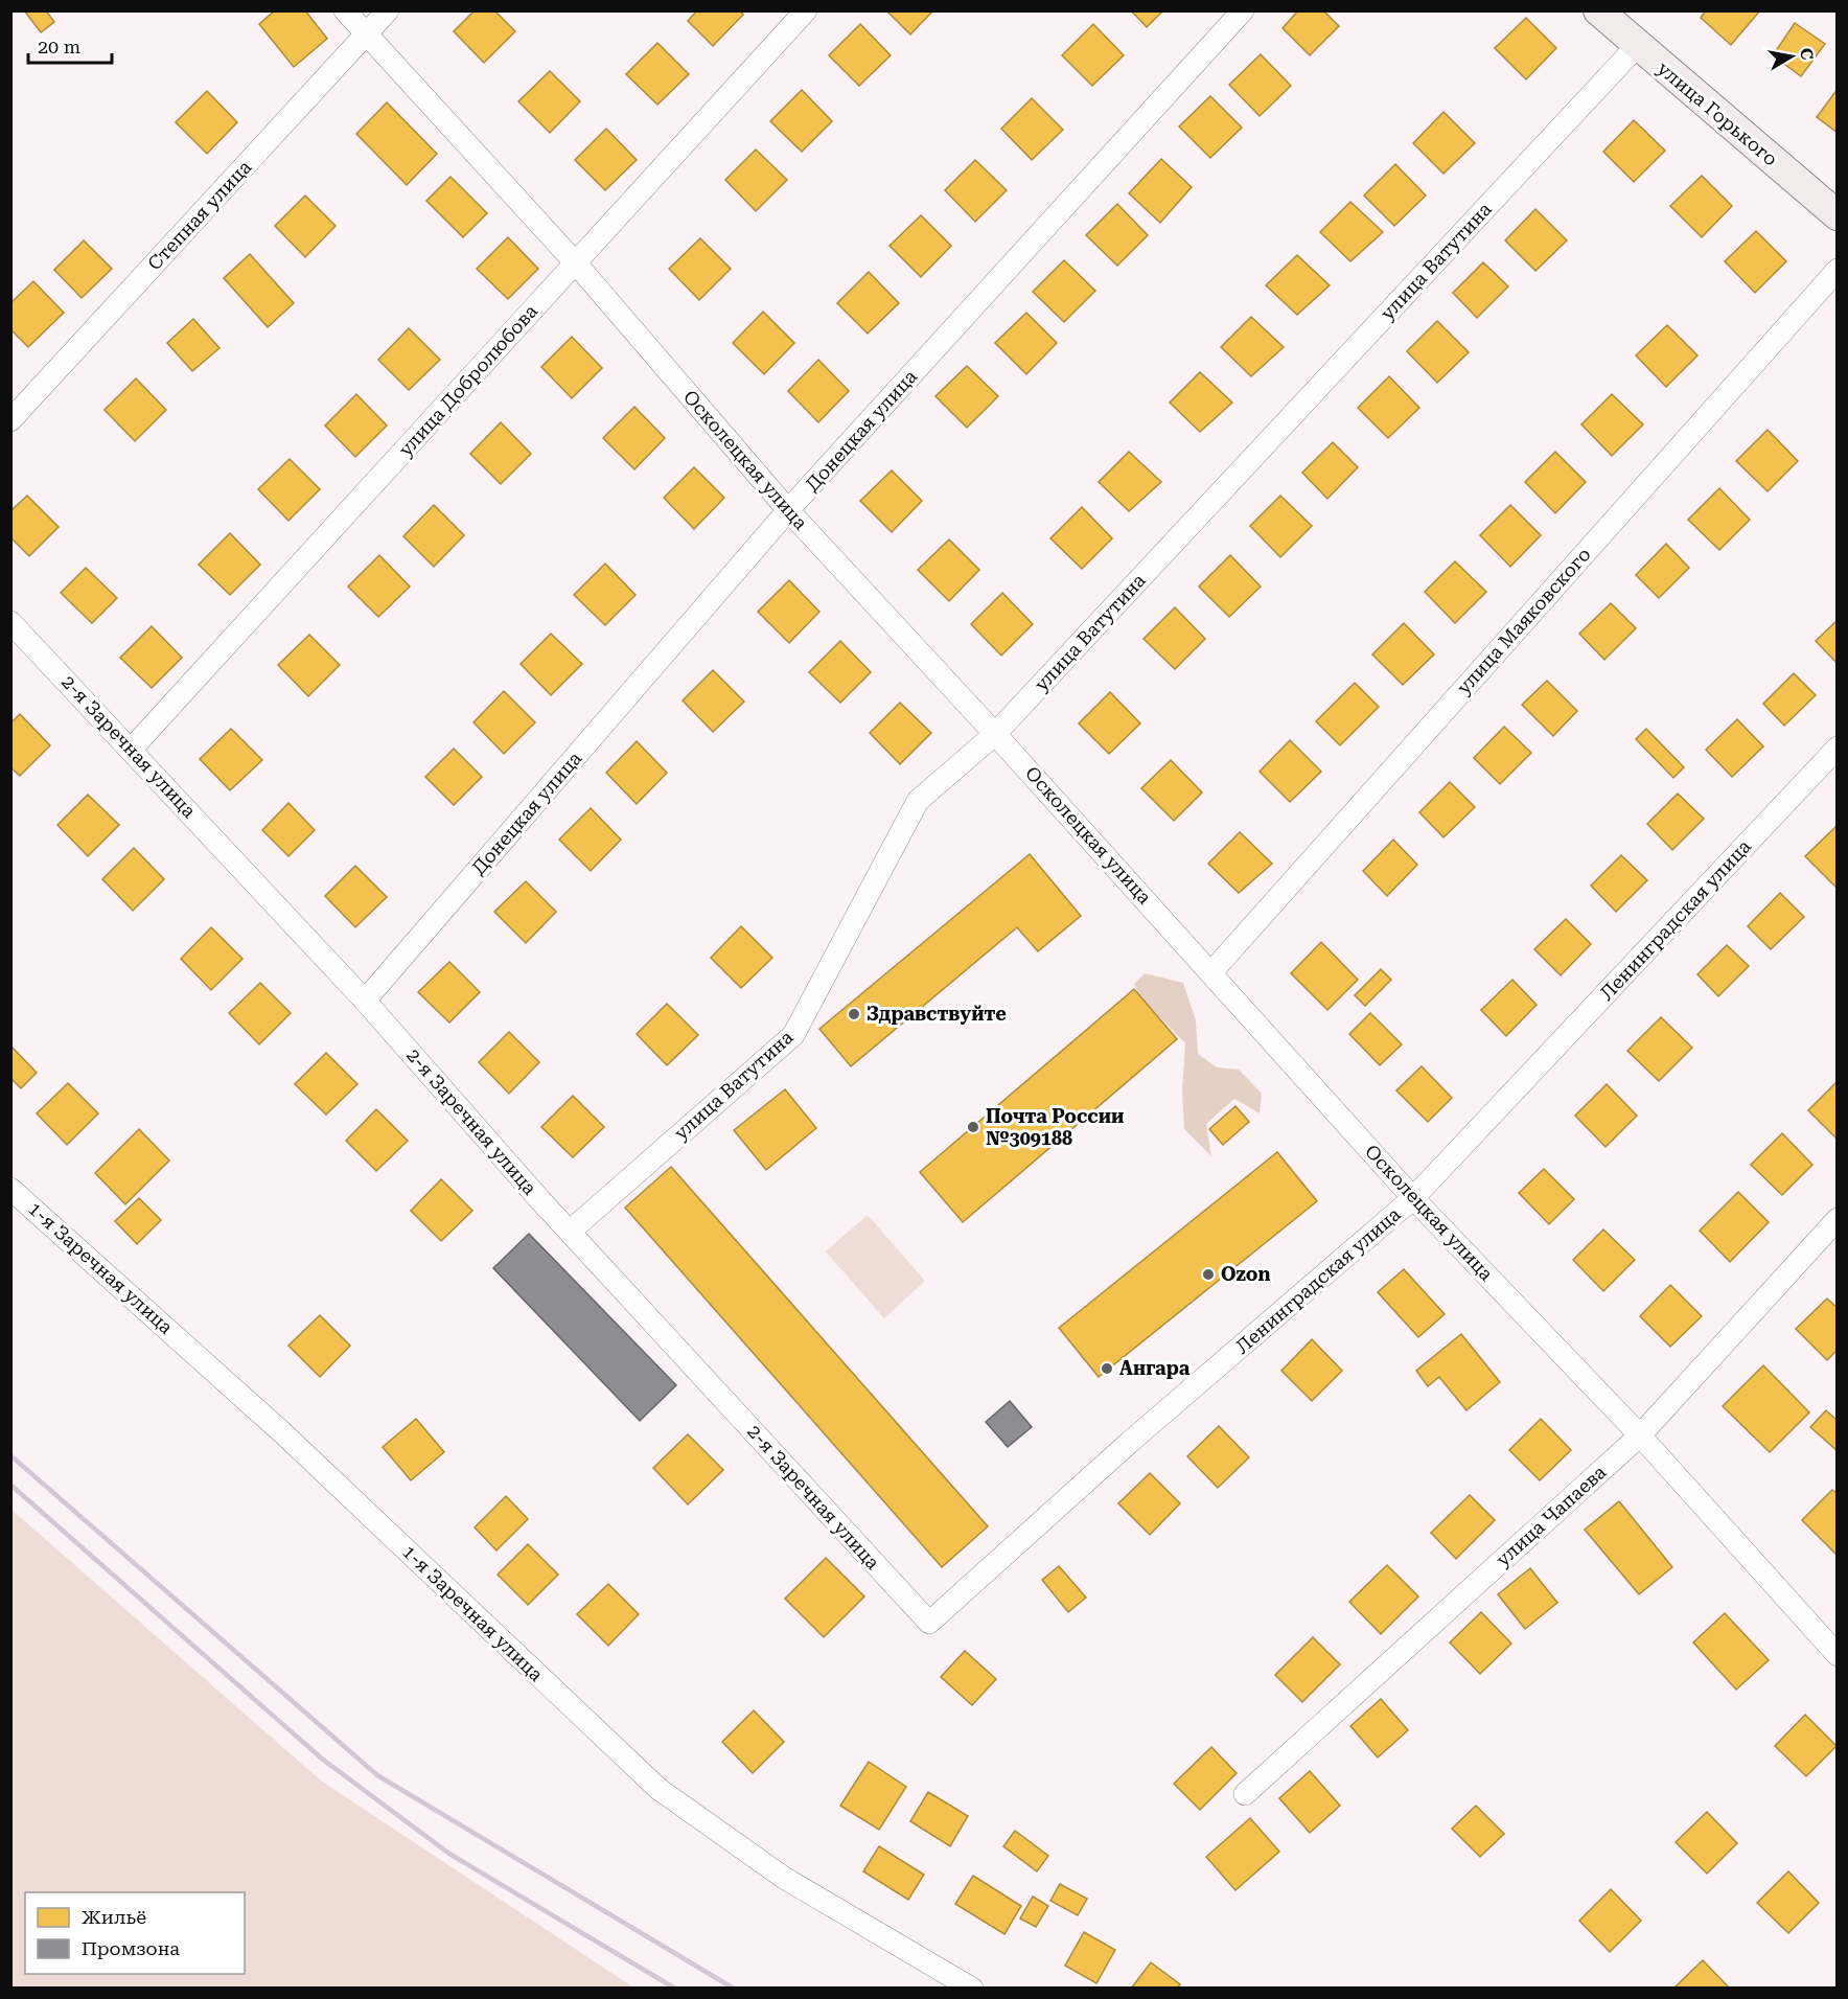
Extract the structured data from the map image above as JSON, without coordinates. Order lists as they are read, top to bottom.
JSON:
{
  "streets": {
    "street": [
      "улица Горького",
      "Степная улица",
      "улица Ватутина",
      "улица Добролюбова",
      "Донецкая улица",
      "Осколецкая улица",
      "улица Маяковского",
      "2-я Заречная улица",
      "Ленинградская улица",
      "1-я Заречная улица",
      "улица Чапаева"
    ]
  },
  "crossings": [
    ["улица Горького", "улица Ватутина"],
    ["Степная улица", "Осколецкая улица"],
    ["улица Ватутина", "Осколецкая улица"],
    ["улица Ватутина", "2-я Заречная улица"],
    ["улица Добролюбова", "Осколецкая улица"],
    ["улица Добролюбова", "2-я Заречная улица"],
    ["Донецкая улица", "Осколецкая улица"],
    ["Донецкая улица", "2-я Заречная улица"],
    ["Осколецкая улица", "улица Маяковского"],
    ["Осколецкая улица", "Ленинградская улица"],
    ["Осколецкая улица", "улица Чапаева"],
    ["2-я Заречная улица", "Ленинградская улица"]
  ],
  "places": [
    "Здравствуйте",
    "Почта России №309188",
    "Ozon",
    "Ангара"
  ],
  "legend": ["Жильё", "Промзона"],
  "scale_bar": "20 m",
  "north": "right"
}
